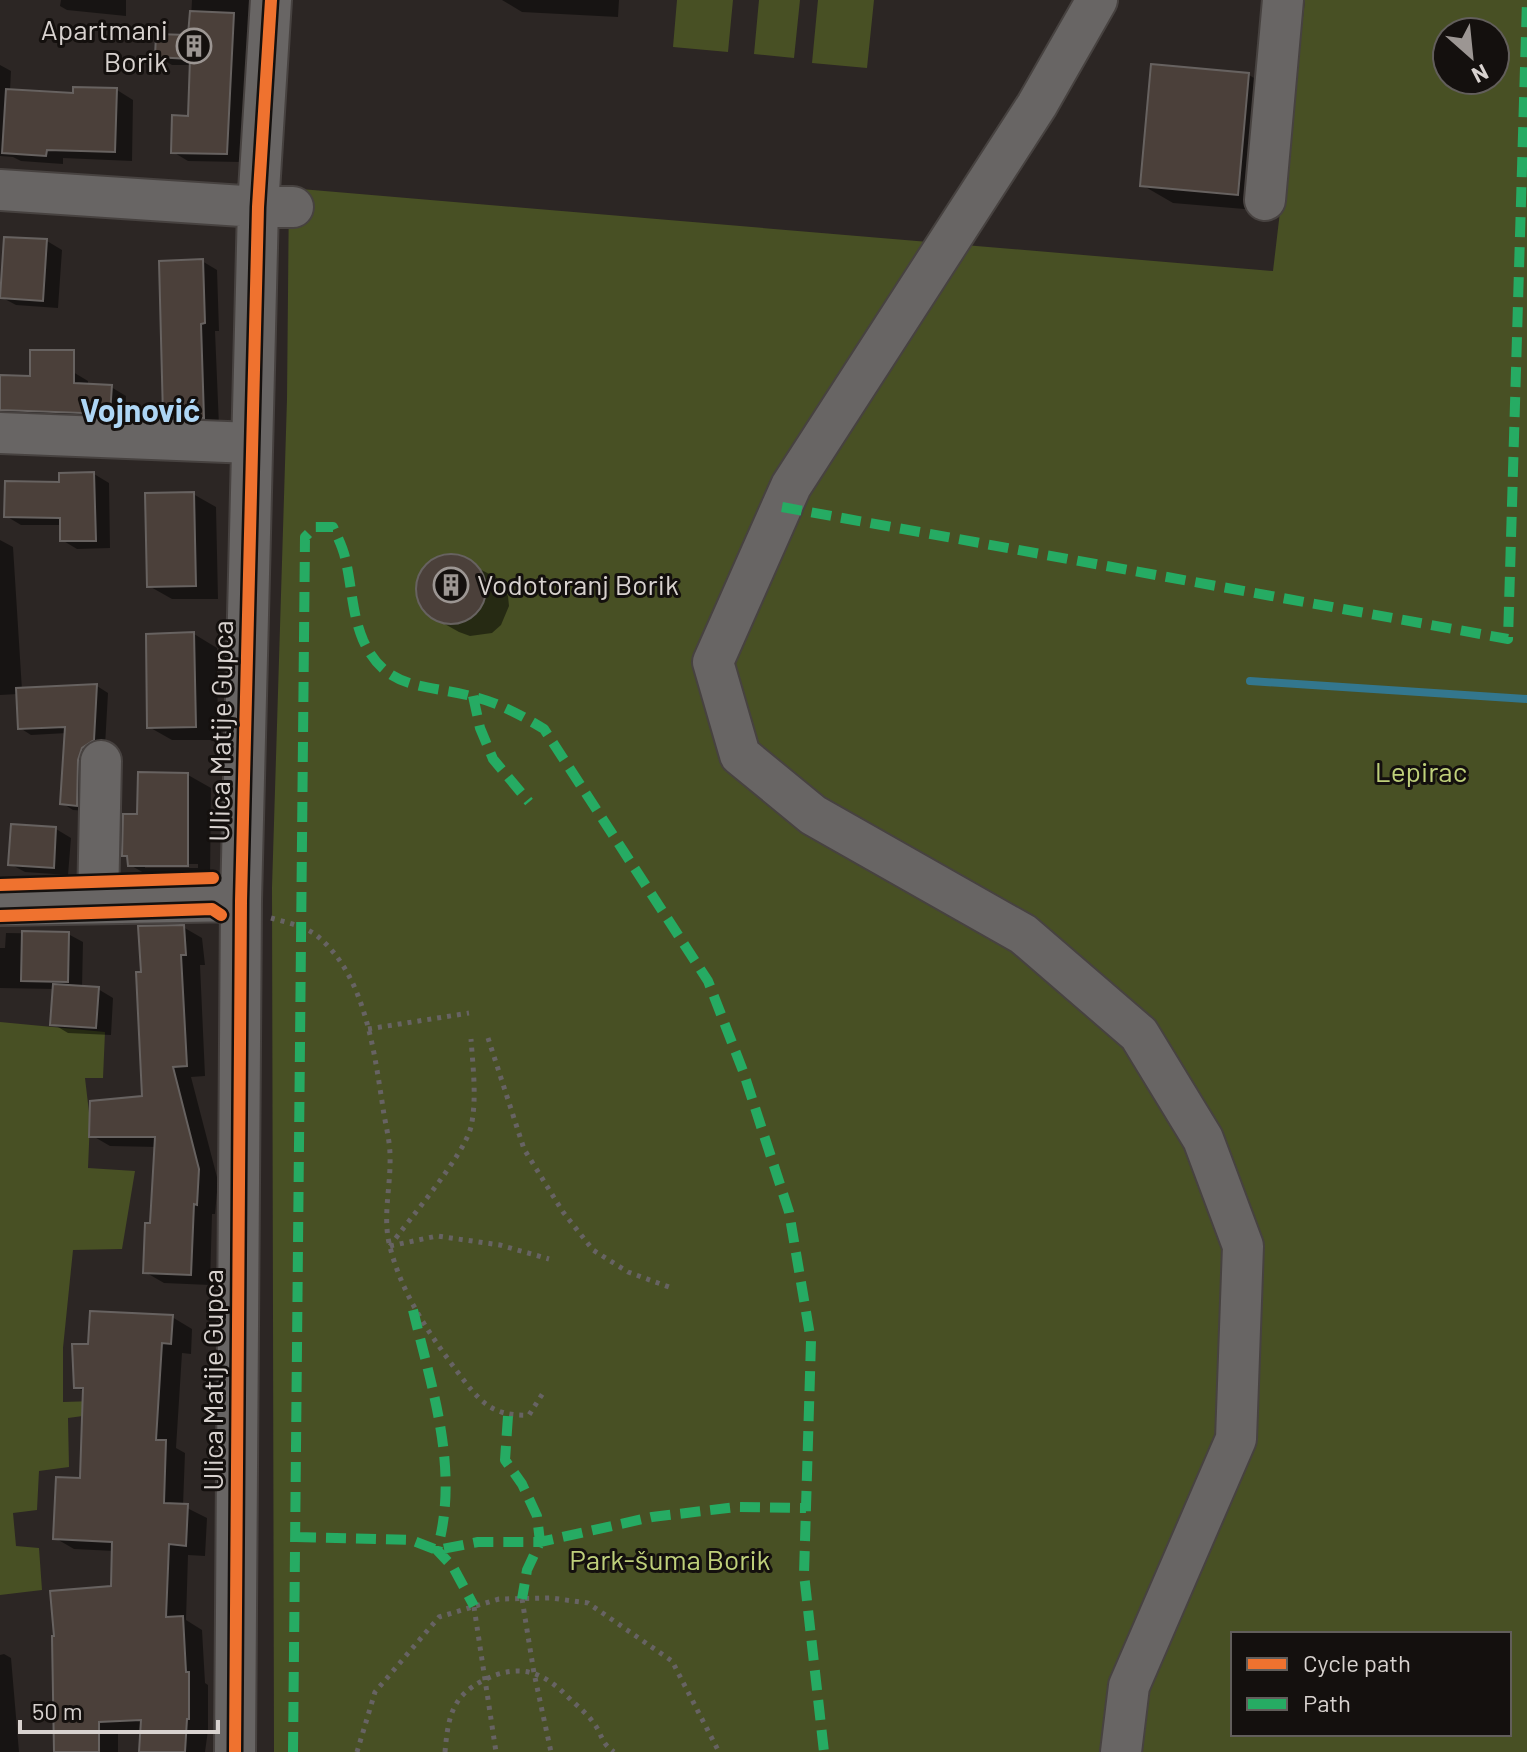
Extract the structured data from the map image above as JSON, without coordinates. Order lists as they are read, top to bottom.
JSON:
{
  "streets": {
    "street": ["Ulica Matije Gupca"]
  },
  "districts": ["Vojnović"],
  "parks": ["Lepirac", "Park-šuma Borik"],
  "places": {
    "building": ["Apartmani Borik", "Vodotoranj Borik"]
  },
  "legend": ["Cycle path", "Path"],
  "scale_bar": "50 m",
  "north": "bottom right"
}
